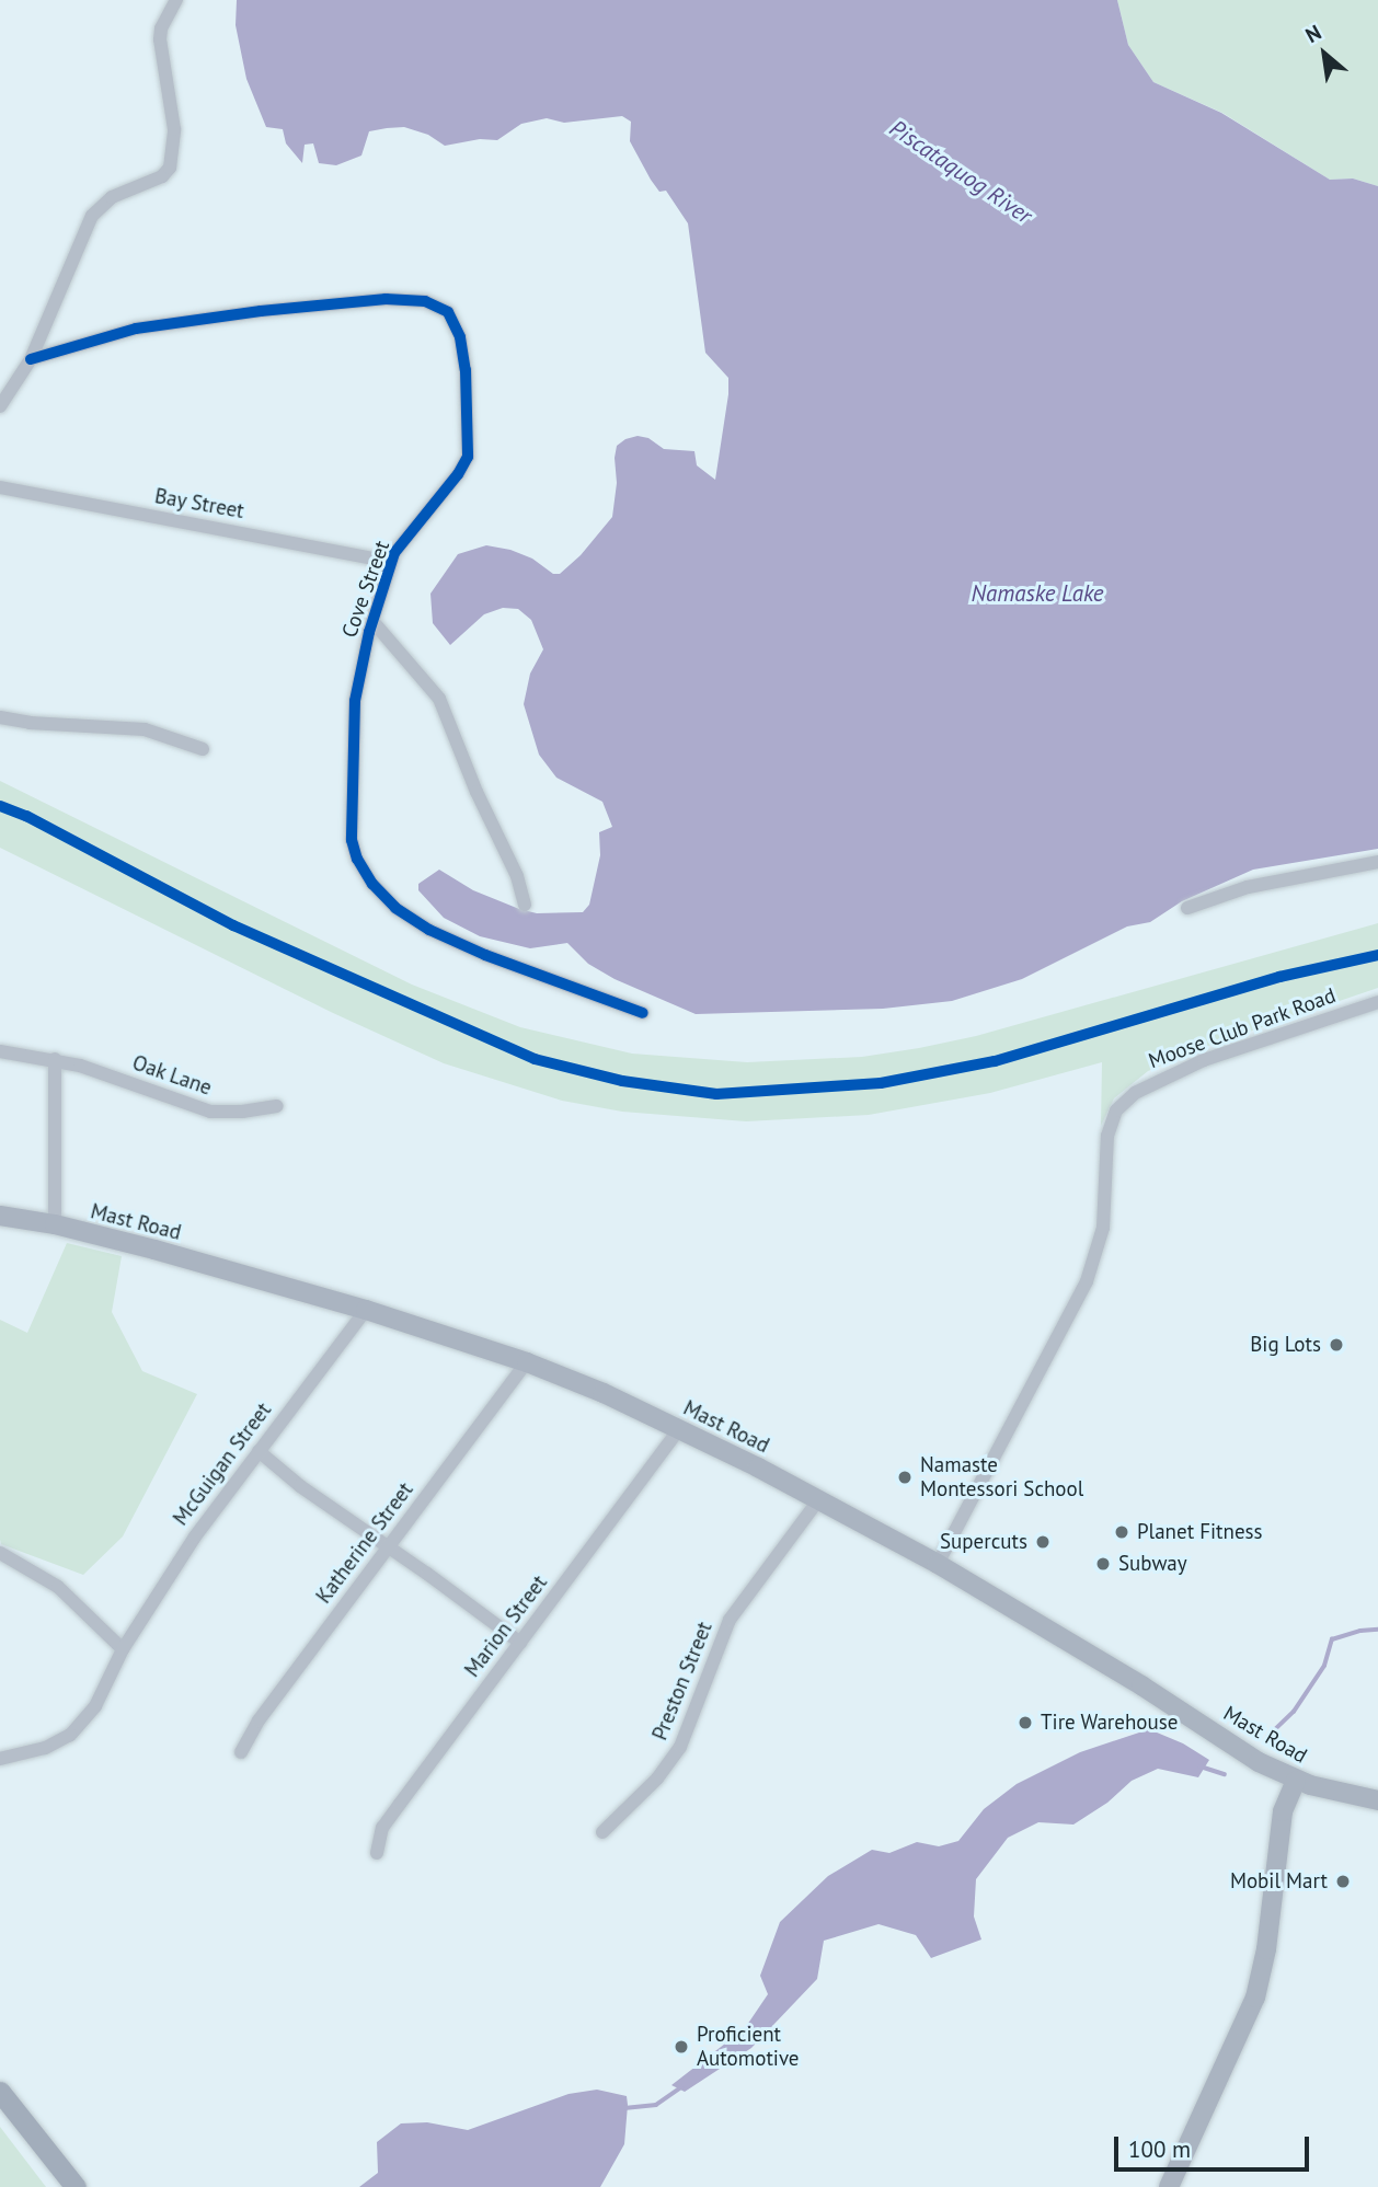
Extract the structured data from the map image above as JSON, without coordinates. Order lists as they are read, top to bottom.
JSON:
{
  "streets": {
    "main road": ["Mast Road"],
    "street": [
      "Bay Street",
      "Cove Street",
      "Moose Club Park Road",
      "Oak Lane",
      "McGuigan Street",
      "Katherine Street",
      "Marion Street",
      "Preston Street"
    ]
  },
  "crossings": [
    ["Bay Street", "Cove Street"],
    ["Moose Club Park Road", "Mast Road"],
    ["Mast Road", "McGuigan Street"],
    ["Mast Road", "Katherine Street"],
    ["Mast Road", "Marion Street"],
    ["Mast Road", "Preston Street"]
  ],
  "water": ["Piscataquog River", "Namaske Lake"],
  "places": [
    "Big Lots",
    "Namaste Montessori School",
    "Planet Fitness",
    "Supercuts",
    "Subway",
    "Tire Warehouse",
    "Mobil Mart",
    "Proficient Automotive"
  ],
  "scale_bar": "100 m",
  "north": "top left"
}
